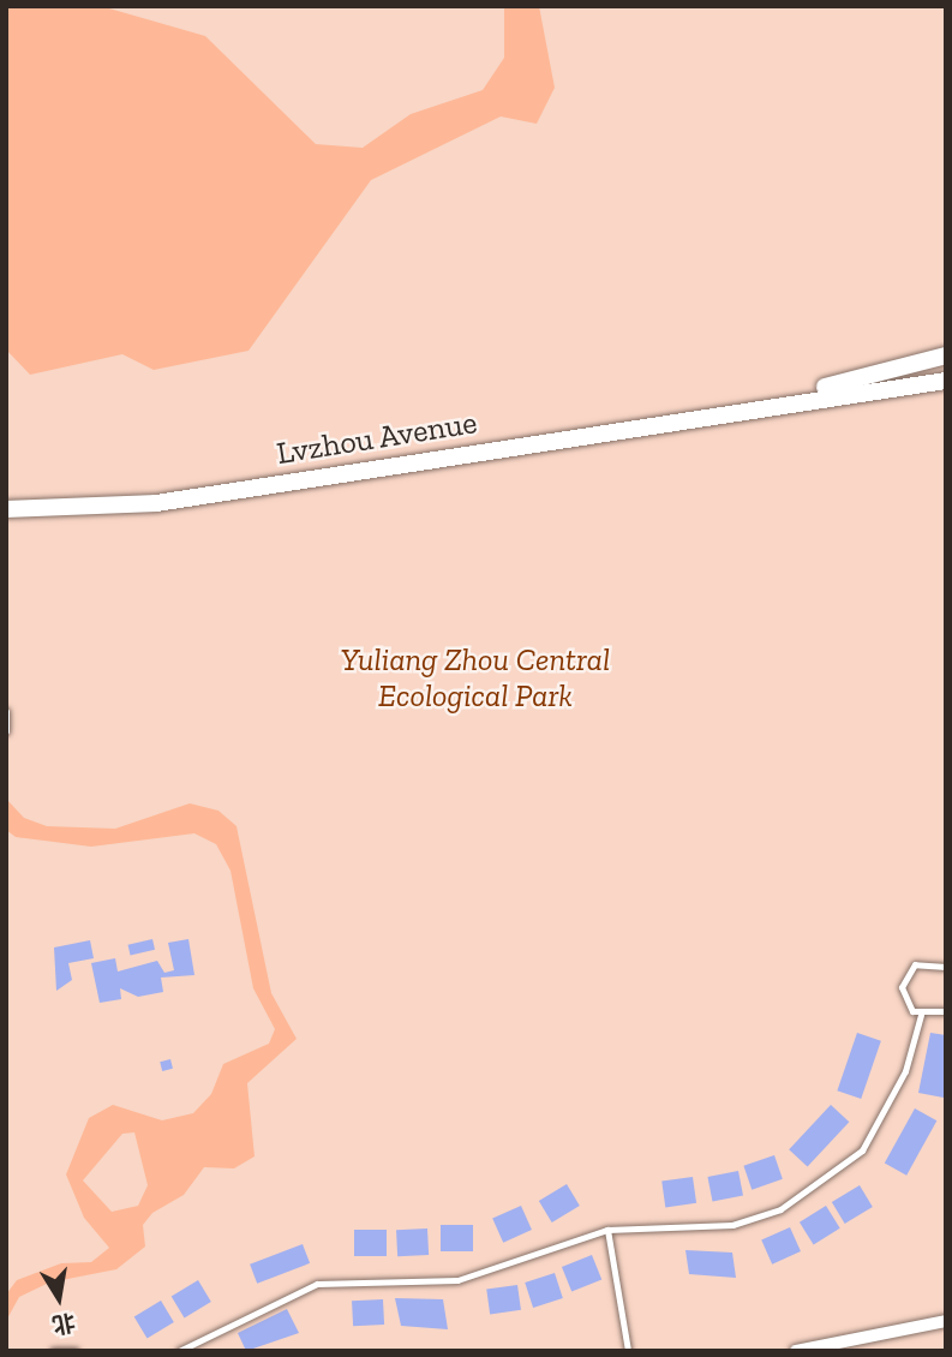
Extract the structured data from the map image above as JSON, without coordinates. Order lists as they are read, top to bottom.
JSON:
{
  "streets": {
    "main road": ["Lvzhou Avenue"]
  },
  "parks": ["Yuliang Zhou Central Ecological Park"],
  "north": "bottom"
}
